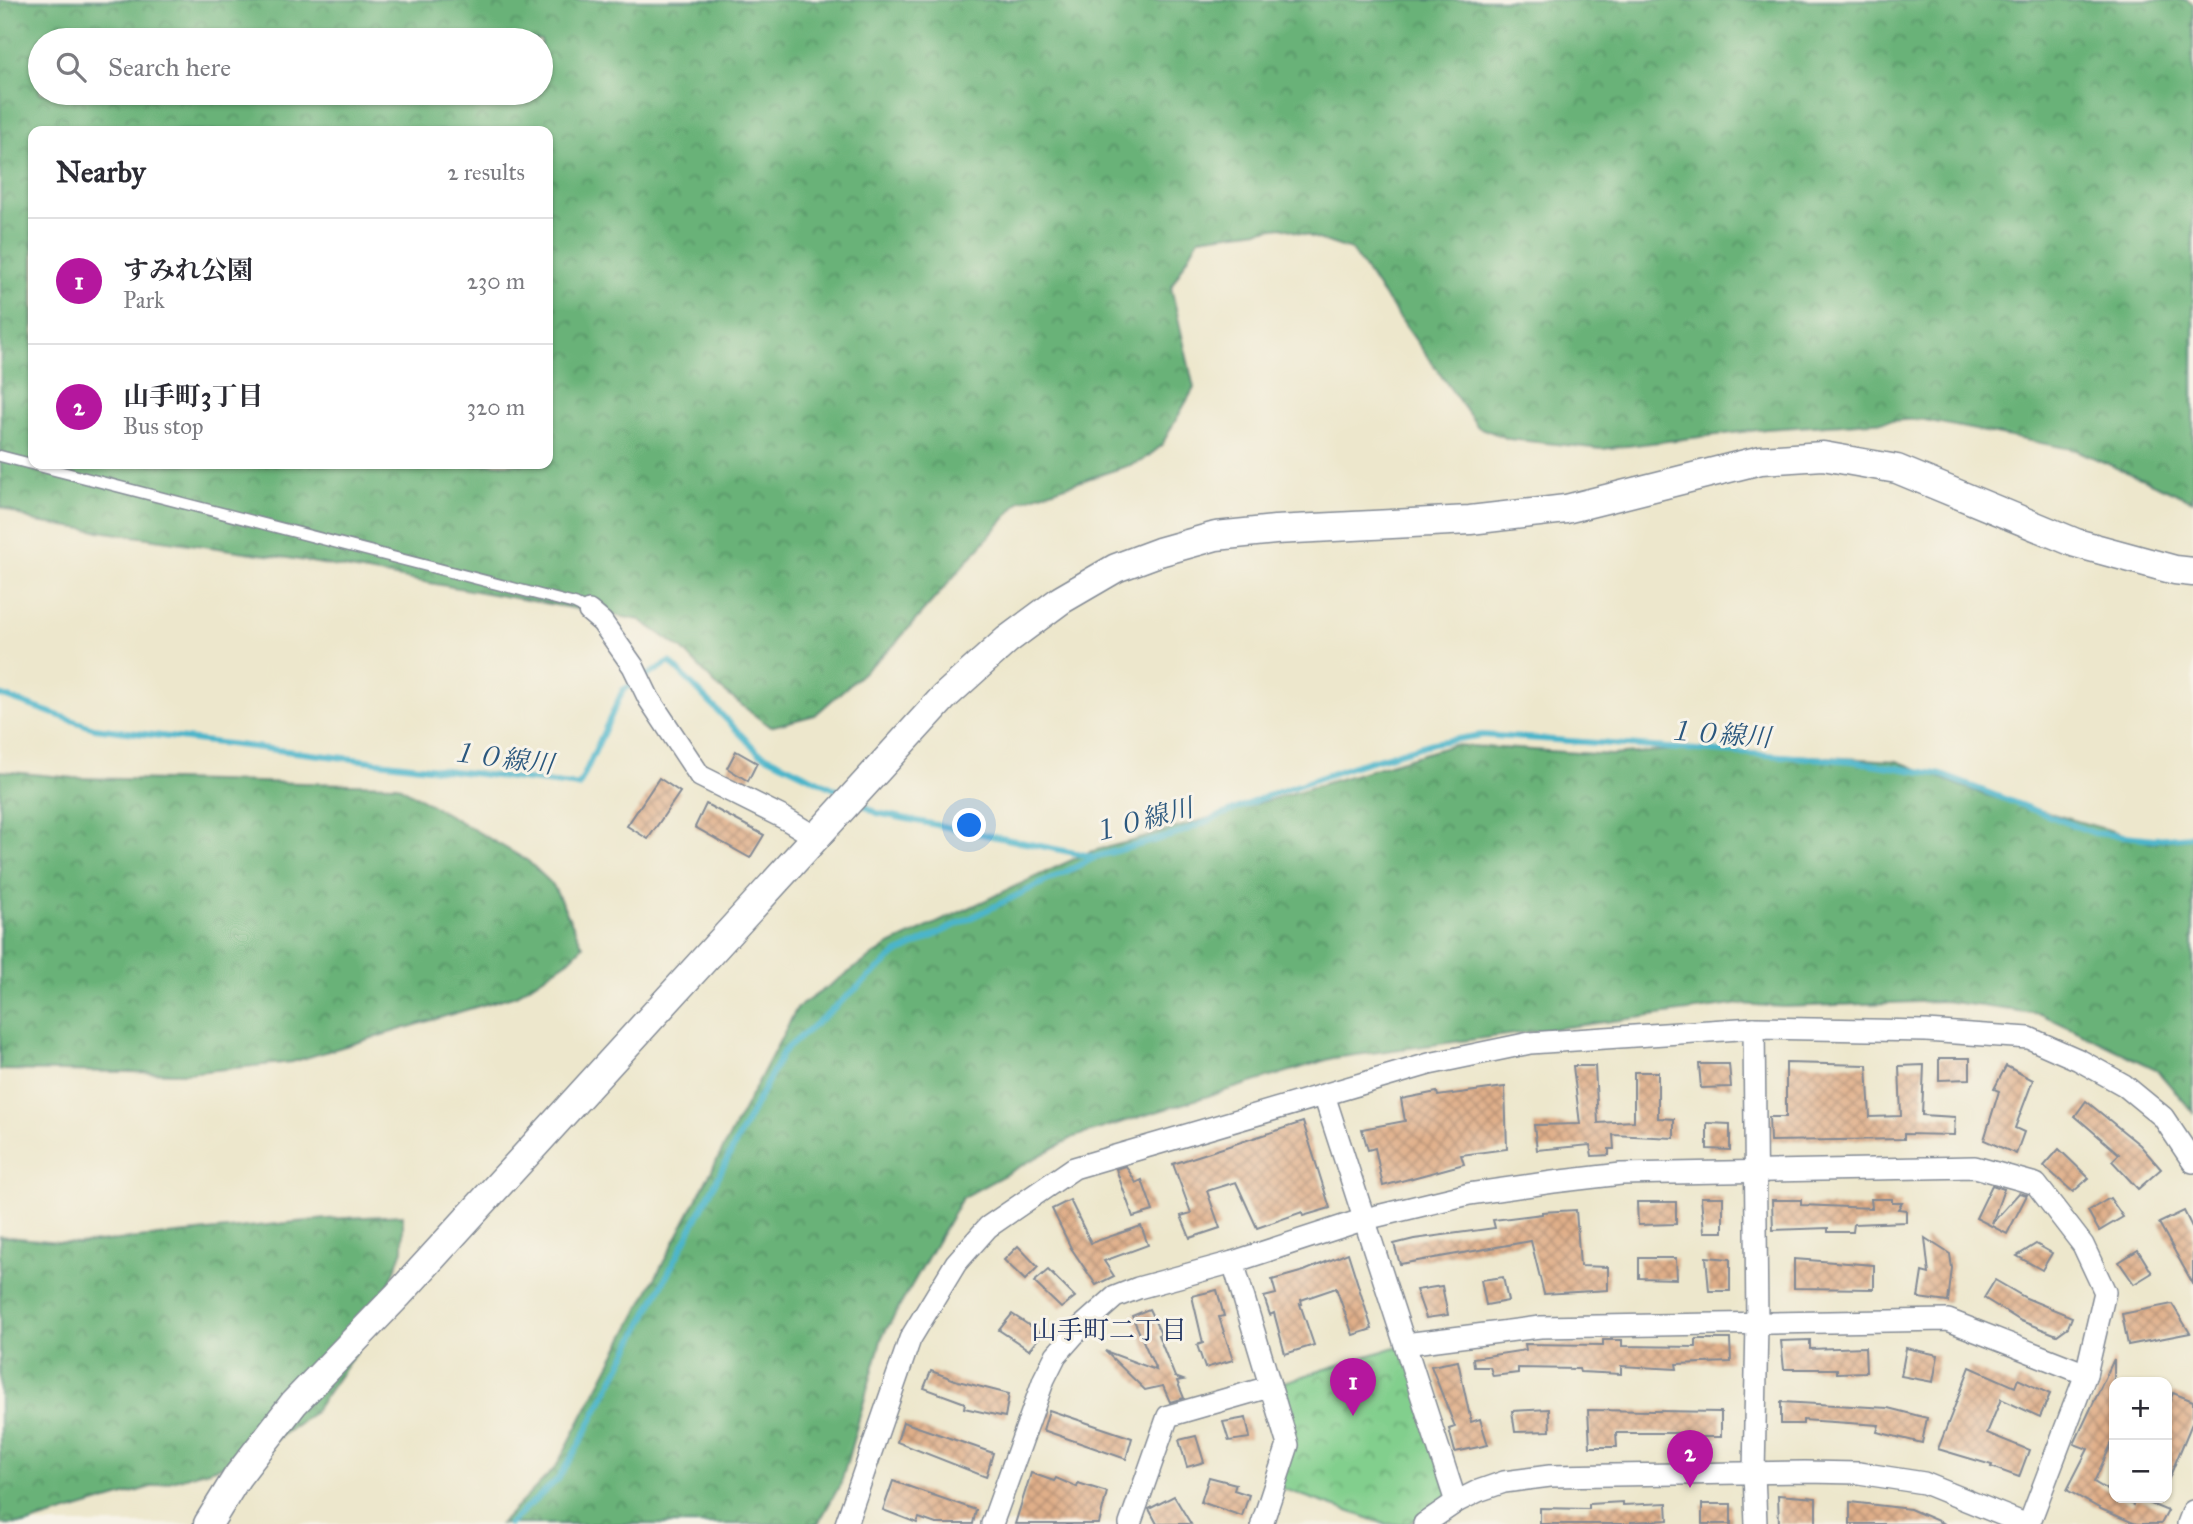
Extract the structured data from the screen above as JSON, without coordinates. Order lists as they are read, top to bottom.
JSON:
{
  "districts": ["山手町二丁目"],
  "water": ["１０線川"],
  "page": {
    "search": "Search here",
    "heading": ["Nearby", "2 results"],
    "list": [
      {
        "mark": "1",
        "name": "すみれ公園",
        "note": "Park",
        "value": "230 m"
      },
      {
        "mark": "2",
        "name": "山手町3丁目",
        "note": "Bus stop",
        "value": "320 m"
      }
    ],
    "pins": ["1", "2"],
    "map_buttons": ["+", "−"]
  }
}
